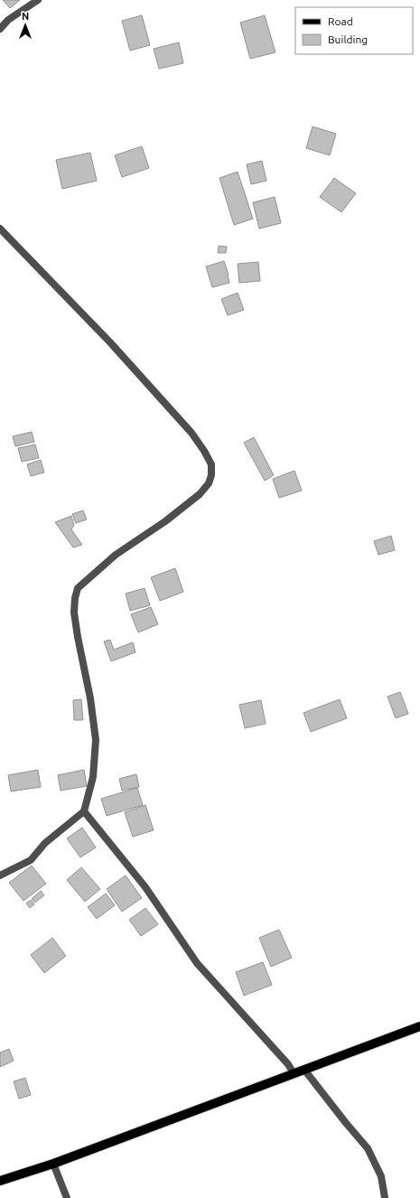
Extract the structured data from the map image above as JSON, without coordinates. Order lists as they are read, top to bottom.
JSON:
{
  "legend": ["Road", "Building"],
  "north": "top"
}
